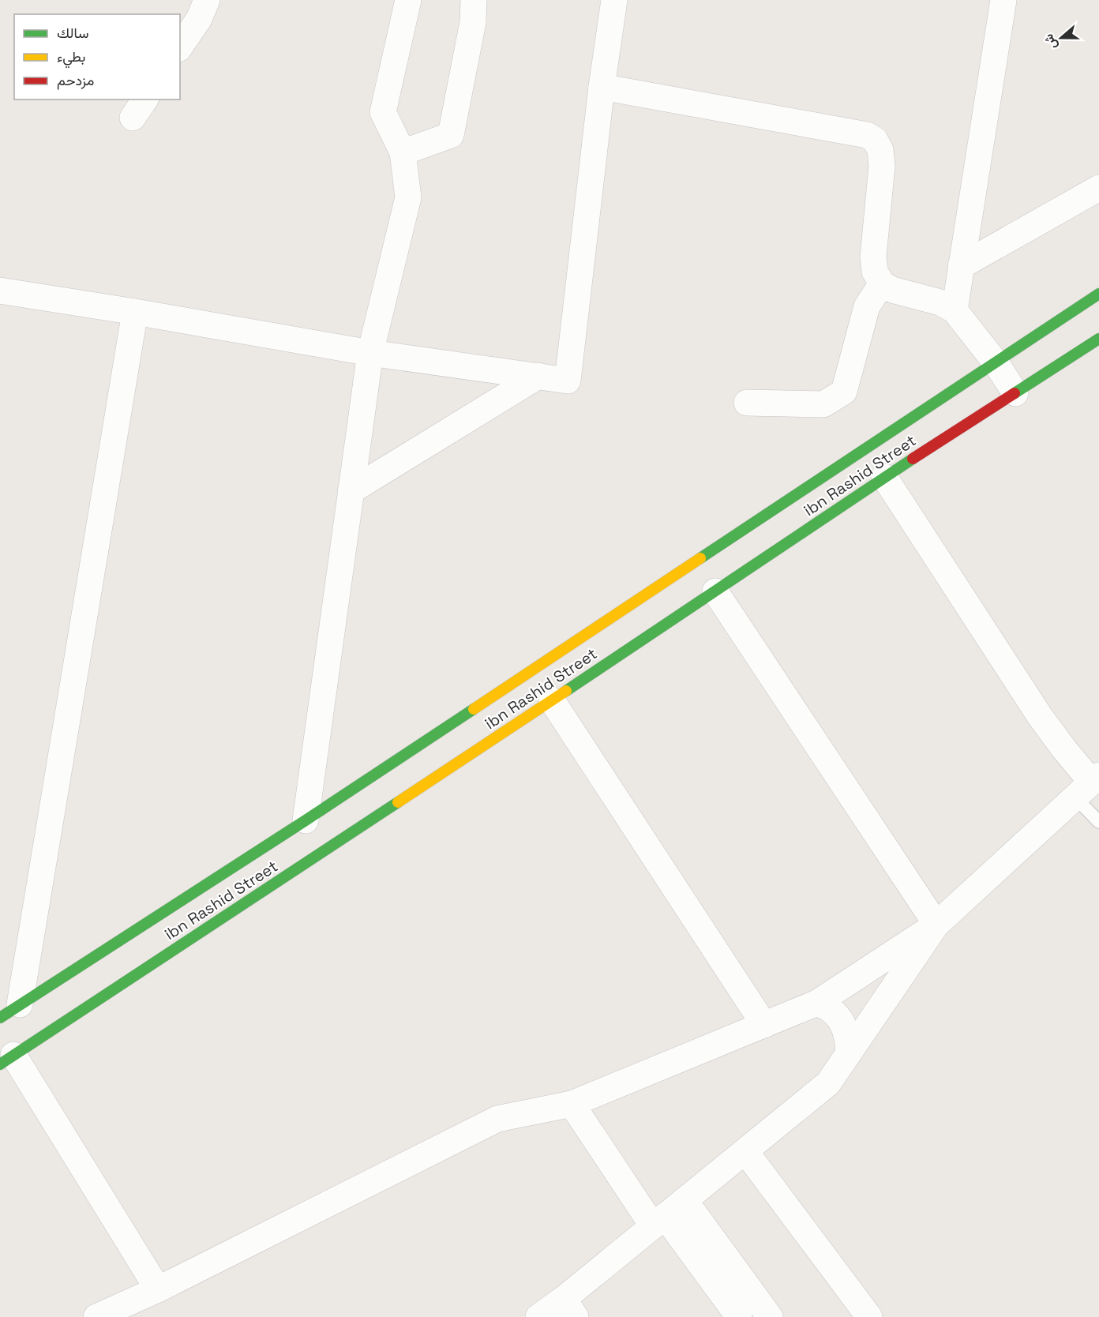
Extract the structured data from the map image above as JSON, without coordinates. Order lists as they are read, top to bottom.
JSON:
{
  "streets": {
    "main road": ["ibn Rashid Street"]
  },
  "legend": ["سالك", "بطيء", "مزدحم"],
  "north": "left"
}
